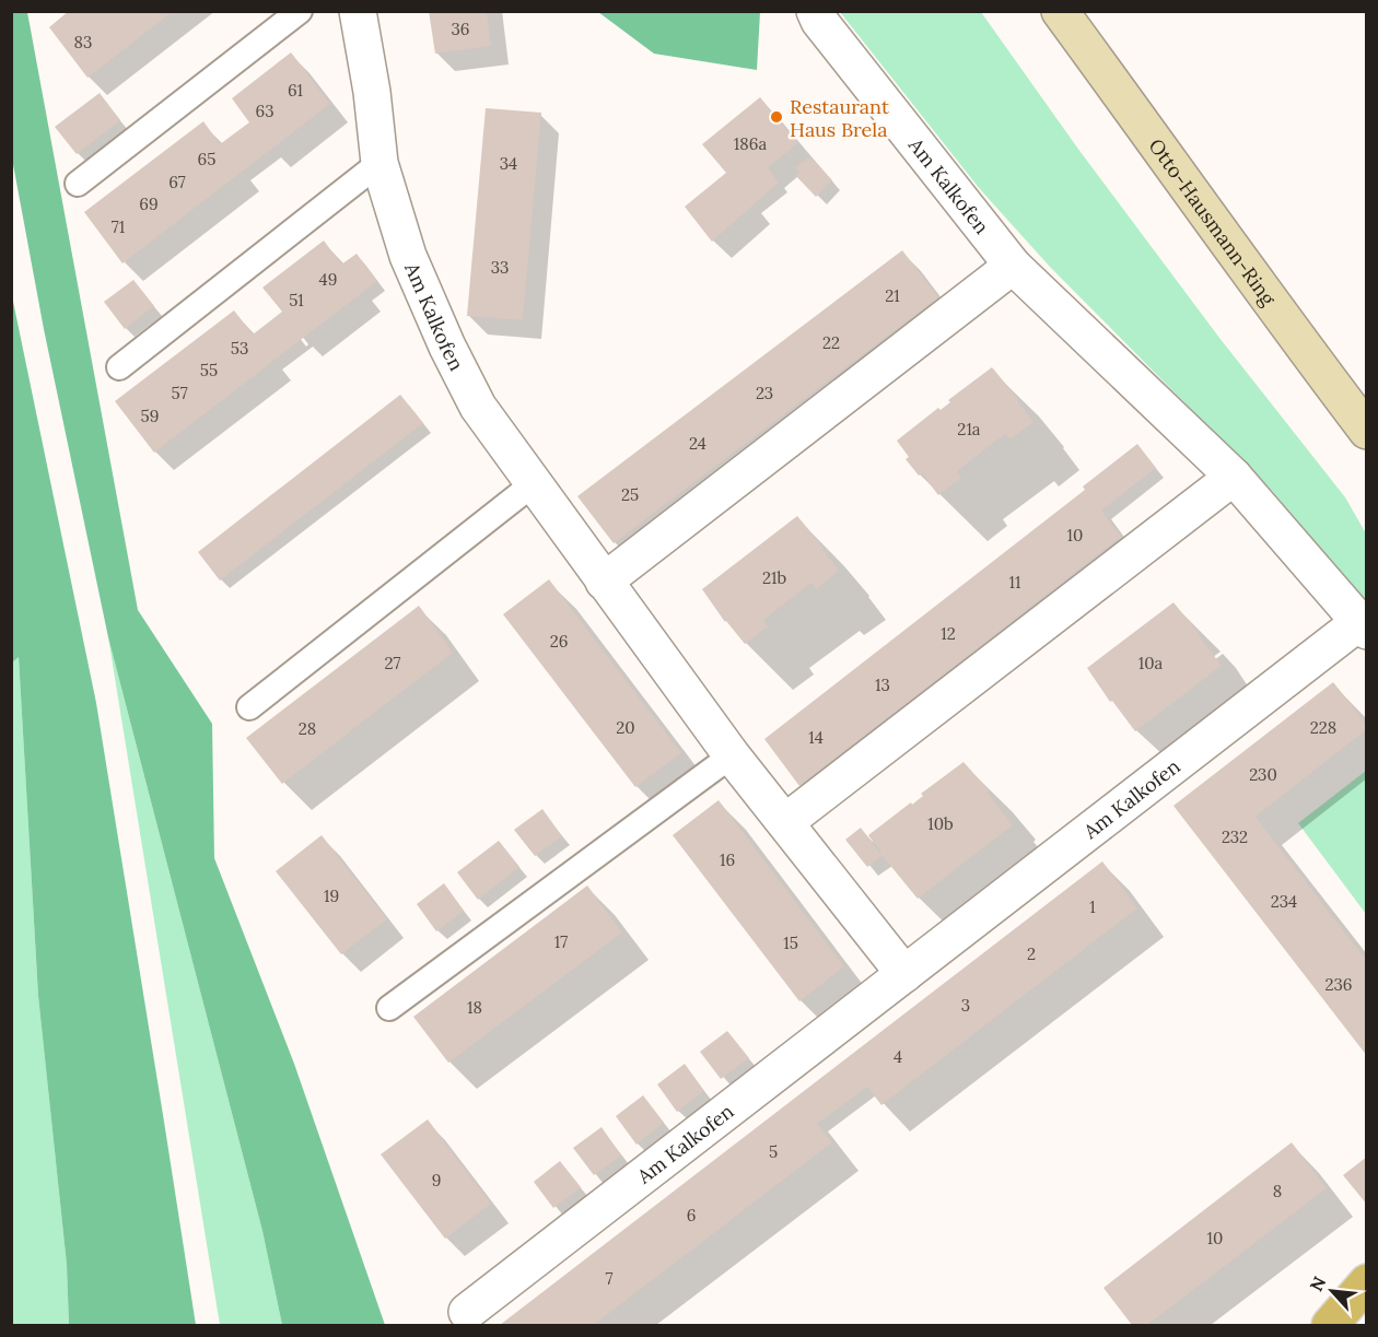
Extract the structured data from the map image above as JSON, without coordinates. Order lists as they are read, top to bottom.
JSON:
{
  "streets": {
    "street": ["Am Kalkofen", "Otto-Hausmann-Ring"]
  },
  "places": ["Restaurant Haus Brela"],
  "house_numbers": [
    "36",
    "83",
    "61",
    "63",
    "186a",
    "65",
    "34",
    "67",
    "69",
    "71",
    "33",
    "49",
    "21",
    "51",
    "22",
    "53",
    "55",
    "57",
    "23",
    "59",
    "21a",
    "24",
    "25",
    "10",
    "21b",
    "11",
    "12",
    "26",
    "27",
    "10a",
    "13",
    "20",
    "228",
    "28",
    "14",
    "230",
    "10b",
    "232",
    "16",
    "19",
    "234",
    "1",
    "17",
    "15",
    "2",
    "236",
    "3",
    "18",
    "4",
    "5",
    "9",
    "8",
    "6",
    "10",
    "7"
  ],
  "north": "top left"
}
